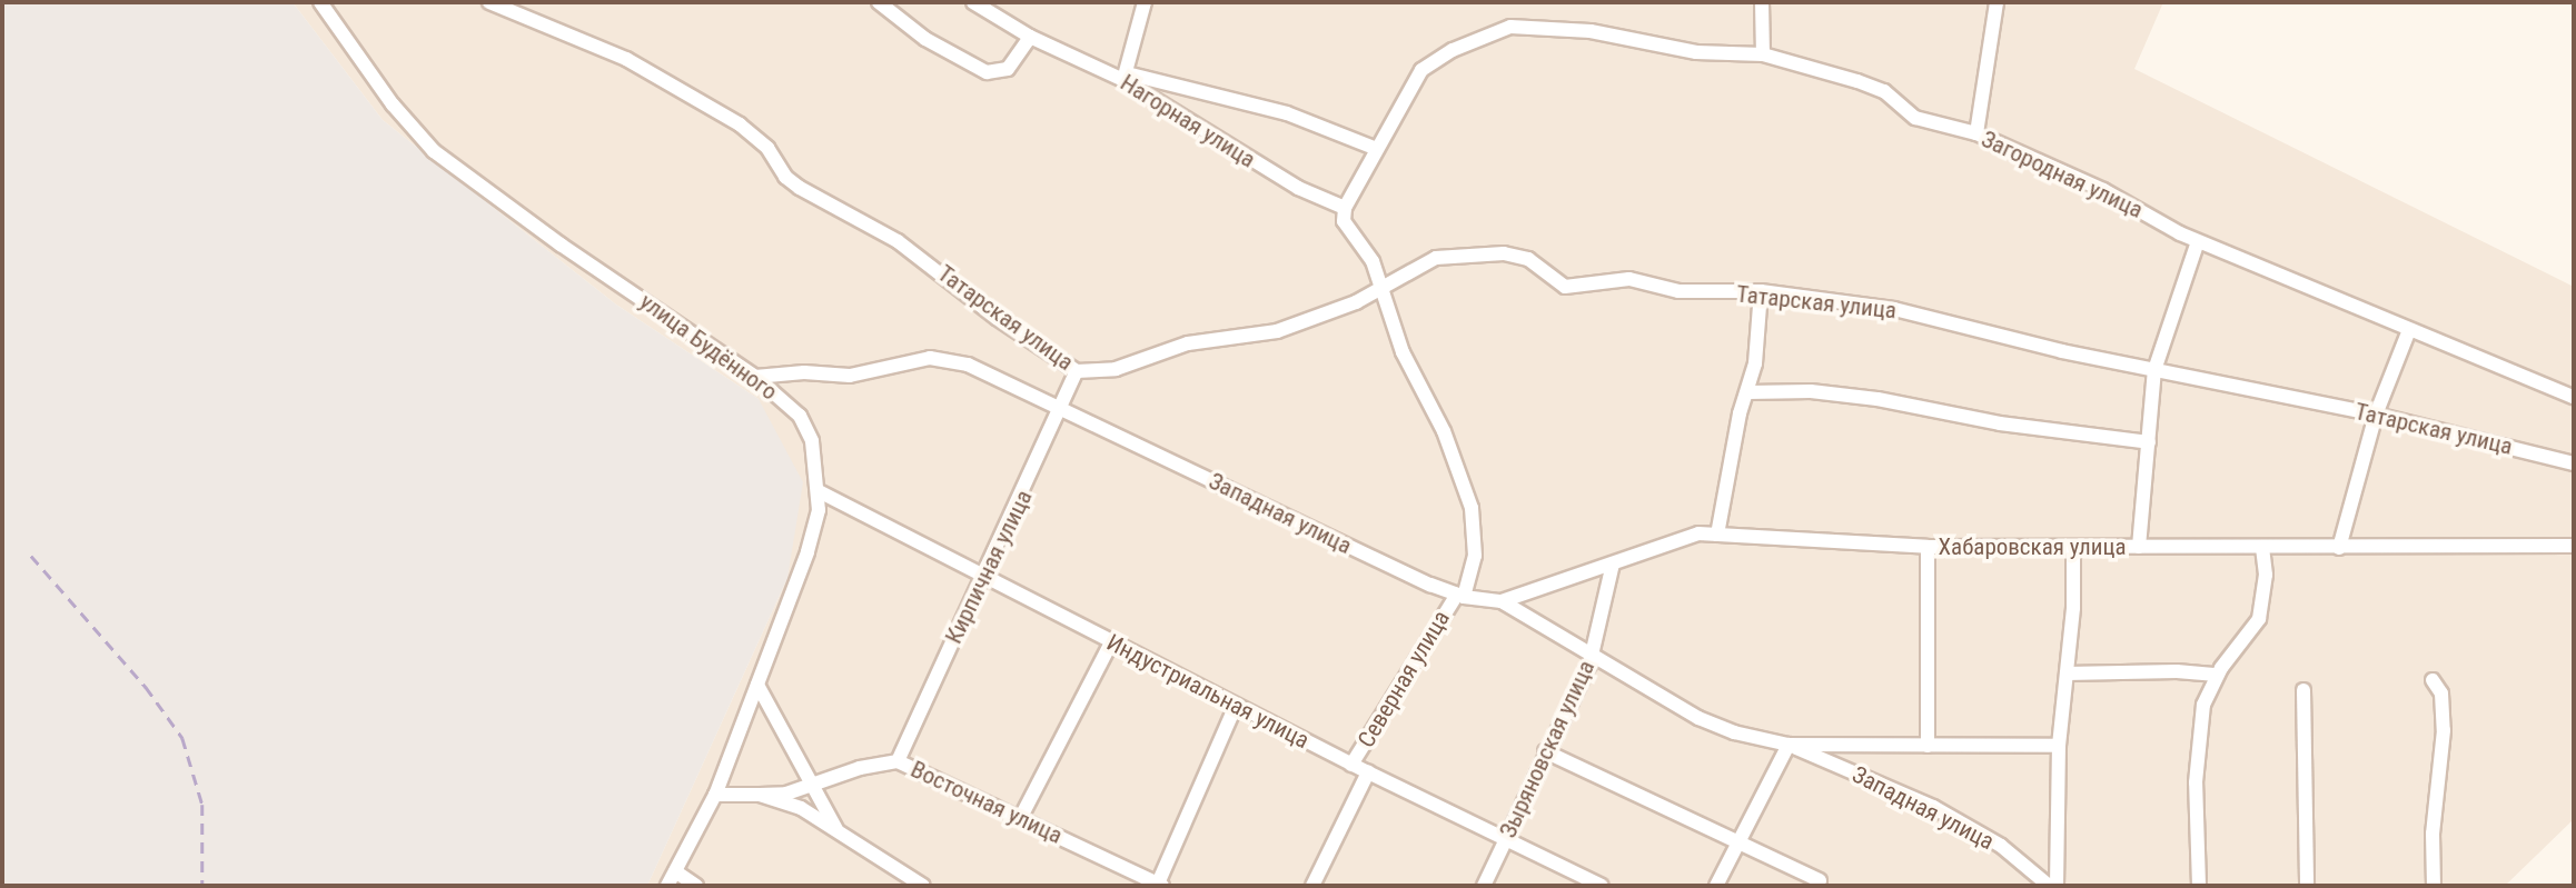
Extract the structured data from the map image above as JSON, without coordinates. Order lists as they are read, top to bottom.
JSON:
{
  "streets": {
    "street": [
      "Нагорная улица",
      "Загородная улица",
      "Татарская улица",
      "улица Будённого",
      "Западная улица",
      "Хабаровская улица",
      "Кирпичная улица",
      "Северная улица",
      "Индустриальная улица",
      "Зыряновская улица",
      "Восточная улица"
    ]
  },
  "crossings": [
    ["Нагорная улица", "Загородная улица"],
    ["Нагорная улица", "Северная улица"],
    ["Загородная улица", "Северная улица"],
    ["Татарская улица", "Кирпичная улица"],
    ["Татарская улица", "Северная улица"],
    ["улица Будённого", "Западная улица"],
    ["улица Будённого", "Индустриальная улица"],
    ["Западная улица", "Хабаровская улица"],
    ["Западная улица", "Кирпичная улица"],
    ["Западная улица", "Северная улица"],
    ["Западная улица", "Зыряновская улица"],
    ["Хабаровская улица", "Зыряновская улица"],
    ["Кирпичная улица", "Индустриальная улица"],
    ["Кирпичная улица", "Восточная улица"],
    ["Северная улица", "Индустриальная улица"],
    ["Индустриальная улица", "Зыряновская улица"]
  ]
}
